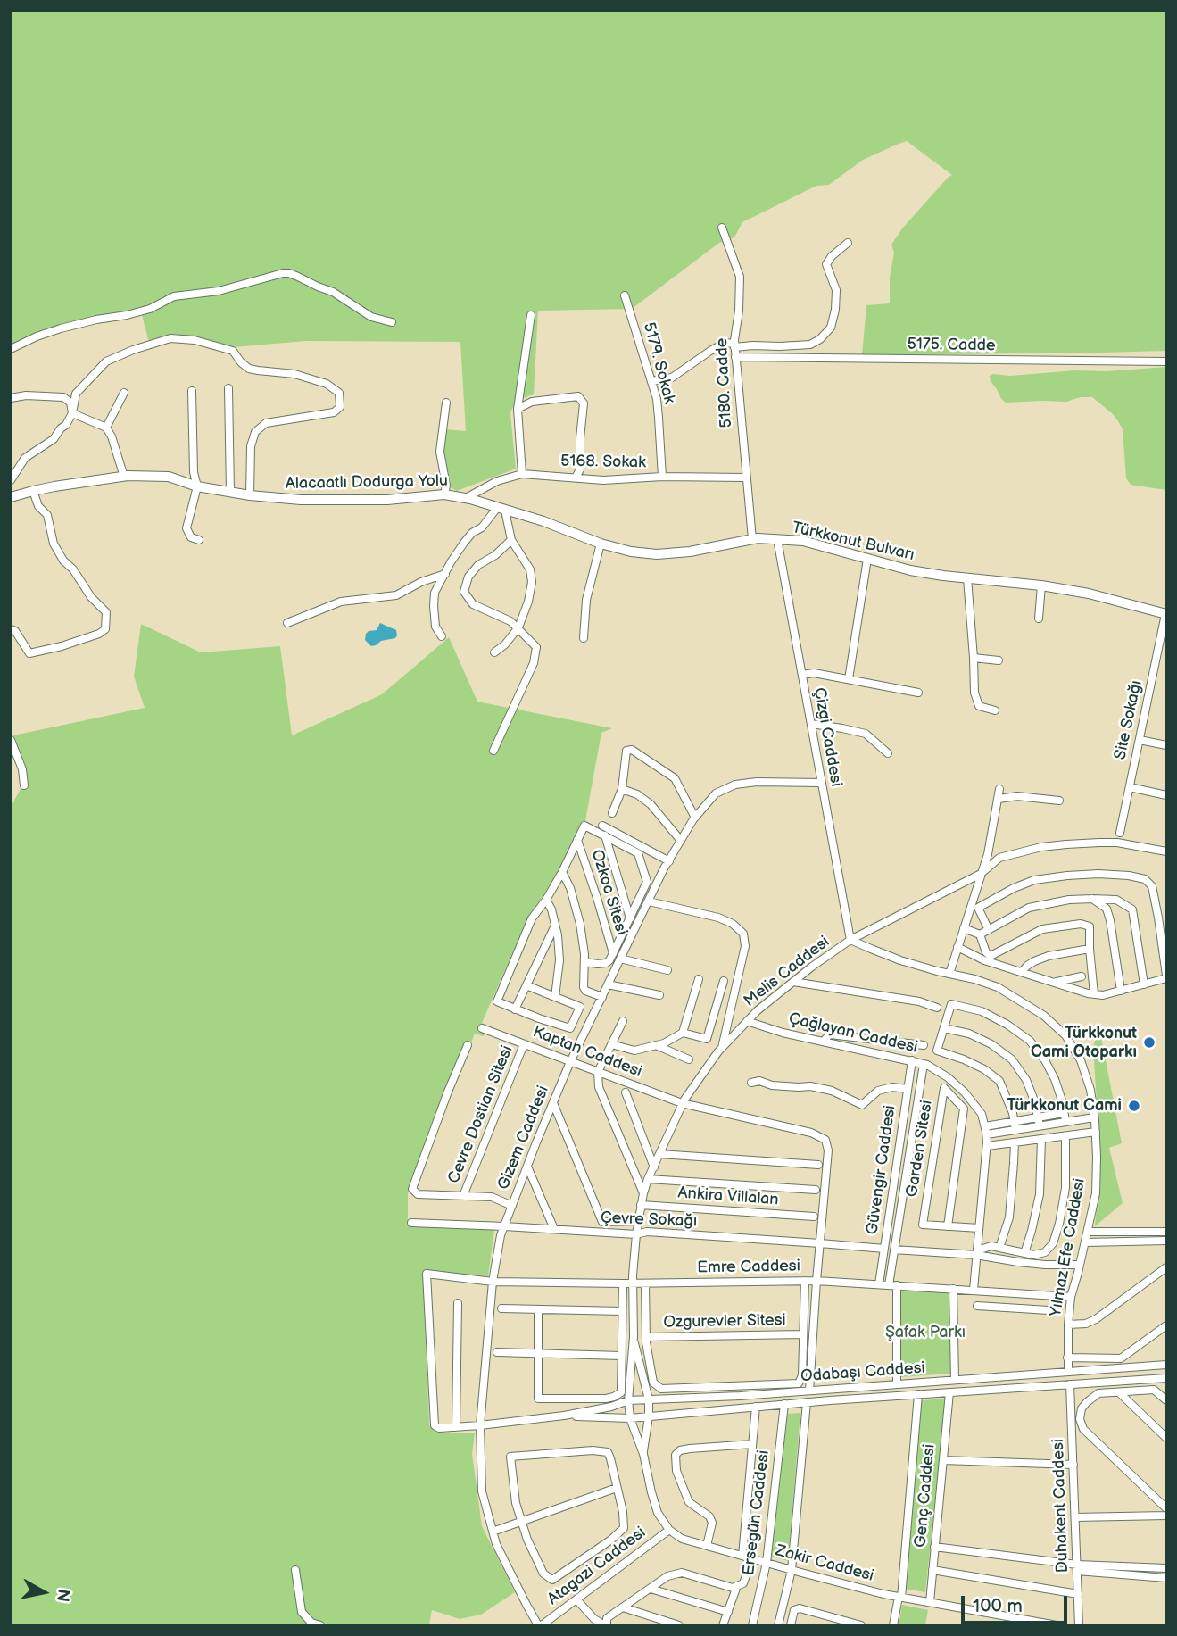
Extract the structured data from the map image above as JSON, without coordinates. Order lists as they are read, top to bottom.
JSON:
{
  "streets": {
    "street": [
      "5175. Cadde",
      "5179. Sokak",
      "5180. Cadde",
      "5168. Sokak",
      "Alacaatlı Dodurga Yolu",
      "Türkkonut Bulvarı",
      "Site Sokağı",
      "Çizgi Caddesi",
      "Ozkoc Sitesi",
      "Melis Caddesi",
      "Çağlayan Caddesi",
      "Kaptan Caddesi",
      "Cevre Dostian Sitesi",
      "Gizem Caddesi",
      "Garden Sitesi",
      "Güvengir Caddesi",
      "Ankira Villalan",
      "Çevre Sokağı",
      "Yılmaz Efe Caddesi",
      "Emre Caddesi",
      "Ozgurevler Sitesi",
      "Odabaşı Caddesi",
      "Genç Caddesi",
      "Duhakent Caddesi",
      "Ersegün Caddesi",
      "Zakir Caddesi",
      "Atagazi Caddesi"
    ]
  },
  "crossings": [
    ["5175. Cadde", "5180. Cadde"],
    ["5179. Sokak", "5168. Sokak"],
    ["5180. Cadde", "5168. Sokak"],
    ["5180. Cadde", "Türkkonut Bulvarı"],
    ["5168. Sokak", "Alacaatlı Dodurga Yolu"],
    ["5168. Sokak", "Türkkonut Bulvarı"],
    ["Alacaatlı Dodurga Yolu", "Türkkonut Bulvarı"],
    ["Türkkonut Bulvarı", "Site Sokağı"],
    ["Türkkonut Bulvarı", "Çizgi Caddesi"],
    ["Çizgi Caddesi", "Melis Caddesi"],
    ["Çizgi Caddesi", "Gizem Caddesi"],
    ["Çizgi Caddesi", "Yılmaz Efe Caddesi"],
    ["Melis Caddesi", "Çağlayan Caddesi"],
    ["Melis Caddesi", "Kaptan Caddesi"],
    ["Melis Caddesi", "Ankira Villalan"],
    ["Melis Caddesi", "Çevre Sokağı"],
    ["Melis Caddesi", "Yılmaz Efe Caddesi"],
    ["Melis Caddesi", "Emre Caddesi"],
    ["Melis Caddesi", "Odabaşı Caddesi"],
    ["Çağlayan Caddesi", "Güvengir Caddesi"],
    ["Kaptan Caddesi", "Cevre Dostian Sitesi"],
    ["Kaptan Caddesi", "Gizem Caddesi"],
    ["Kaptan Caddesi", "Çevre Sokağı"],
    ["Gizem Caddesi", "Çevre Sokağı"],
    ["Gizem Caddesi", "Emre Caddesi"],
    ["Gizem Caddesi", "Odabaşı Caddesi"],
    ["Gizem Caddesi", "Atagazi Caddesi"],
    ["Güvengir Caddesi", "Çevre Sokağı"],
    ["Güvengir Caddesi", "Emre Caddesi"],
    ["Güvengir Caddesi", "Odabaşı Caddesi"],
    ["Yılmaz Efe Caddesi", "Emre Caddesi"],
    ["Yılmaz Efe Caddesi", "Odabaşı Caddesi"],
    ["Emre Caddesi", "Ozgurevler Sitesi"],
    ["Emre Caddesi", "Odabaşı Caddesi"],
    ["Odabaşı Caddesi", "Genç Caddesi"],
    ["Odabaşı Caddesi", "Duhakent Caddesi"],
    ["Odabaşı Caddesi", "Ersegün Caddesi"],
    ["Genç Caddesi", "Zakir Caddesi"],
    ["Ersegün Caddesi", "Zakir Caddesi"],
    ["Zakir Caddesi", "Atagazi Caddesi"]
  ],
  "parks": ["Şafak Parkı"],
  "places": ["Türkkonut Cami Otoparkı", "Türkkonut Cami"],
  "scale_bar": "100 m",
  "north": "right"
}
